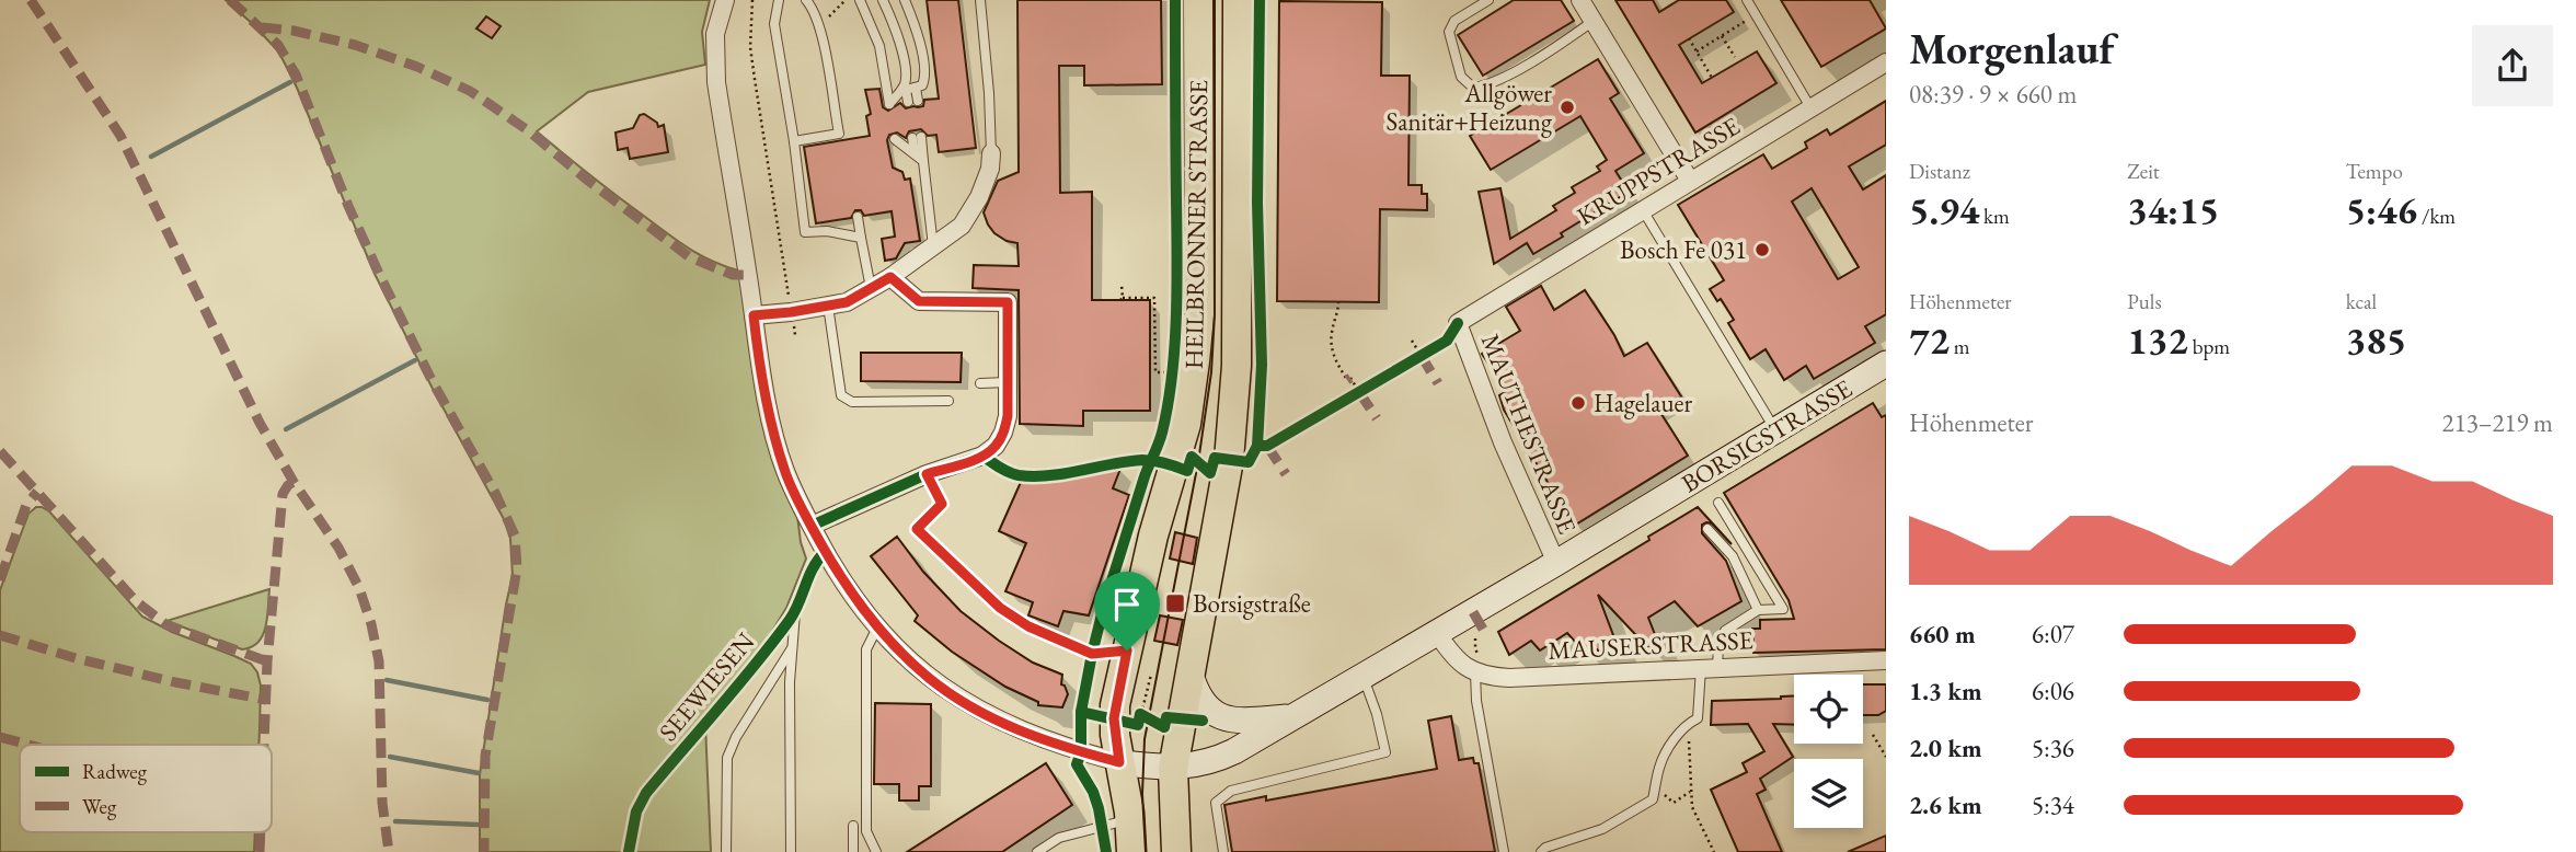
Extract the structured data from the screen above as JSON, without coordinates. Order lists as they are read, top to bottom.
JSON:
{
  "streets": {
    "main road": ["HEILBRONNER STRASSE", "BORSIGSTRASSE"],
    "street": ["KRUPPSTRASSE", "MAUTHESTRASSE", "MAUSERSTRASSE"],
    "lane": ["SEEWIESEN"]
  },
  "crossings": [
    ["KRUPPSTRASSE", "MAUTHESTRASSE"],
    ["HEILBRONNER STRASSE", "BORSIGSTRASSE"],
    ["MAUTHESTRASSE", "BORSIGSTRASSE"]
  ],
  "places": {
    "other": ["Allgöwer Sanitär+Heizung", "Bosch Fe 031", "Hagelauer"],
    "transit": ["Borsigstraße"]
  },
  "legend": ["Radweg", "Weg"],
  "page": {
    "heading": ["Morgenlauf", "08:39 · 9 × 660 m"],
    "stats": [
      ["Distanz", "5.94 km"],
      ["Zeit", "34:15"],
      ["Tempo", "5:46 /km"],
      ["Höhenmeter", "72 m"],
      ["Puls", "132 bpm"],
      ["kcal", "385"]
    ],
    "chart": ["Höhenmeter", "213–219 m"],
    "list": [
      {
        "name": "660 m",
        "note": "6:07"
      },
      {
        "name": "1.3 km",
        "note": "6:06"
      },
      {
        "name": "2.0 km",
        "note": "5:36"
      },
      {
        "name": "2.6 km",
        "note": "5:34"
      }
    ]
  }
}
